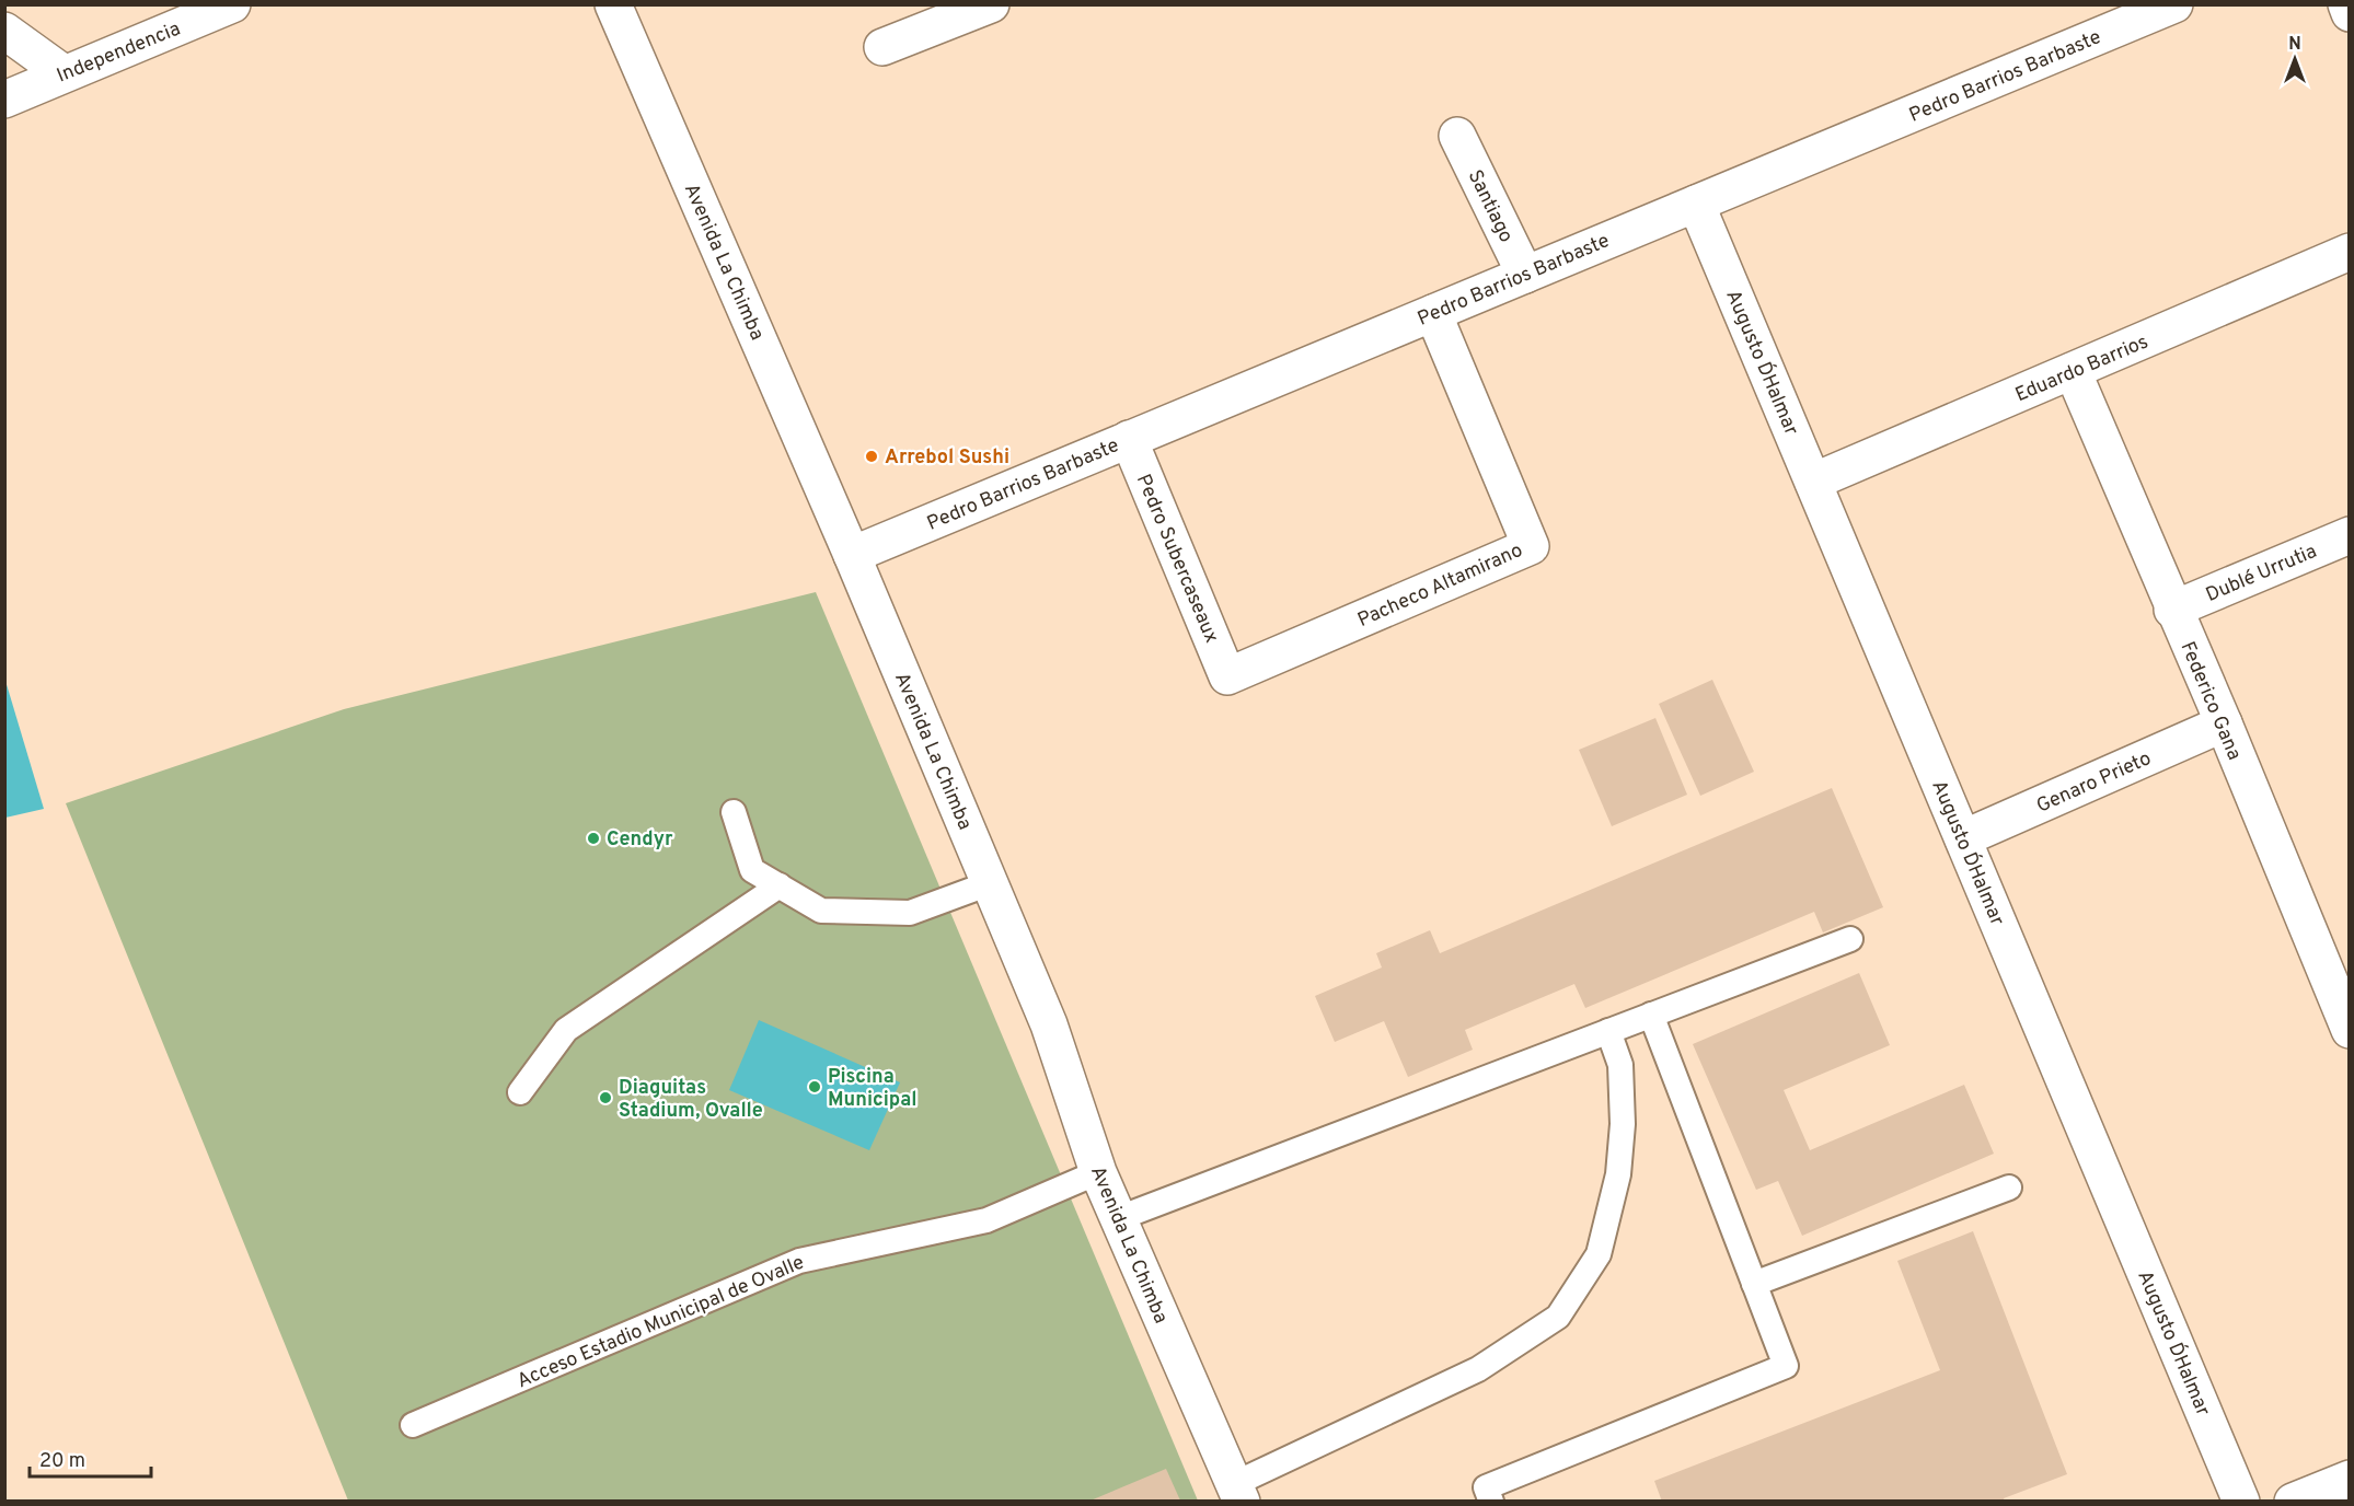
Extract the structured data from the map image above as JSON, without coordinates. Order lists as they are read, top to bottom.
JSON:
{
  "streets": {
    "street": [
      "Independencia",
      "Pedro Barrios Barbaste",
      "Santiago",
      "Avenida La Chimba",
      "Augusto D´Halmar",
      "Eduardo Barrios",
      "Pedro Subercaseaux",
      "Dublé Urrutia",
      "Pacheco Altamirano",
      "Federico Gana",
      "Genaro Prieto"
    ],
    "lane": ["Acceso Estadio Municipal de Ovalle"]
  },
  "crossings": [
    ["Pedro Barrios Barbaste", "Santiago"],
    ["Pedro Barrios Barbaste", "Avenida La Chimba"],
    ["Pedro Barrios Barbaste", "Augusto D´Halmar"],
    ["Pedro Barrios Barbaste", "Pedro Subercaseaux"],
    ["Pedro Barrios Barbaste", "Pacheco Altamirano"],
    ["Avenida La Chimba", "Acceso Estadio Municipal de Ovalle"],
    ["Augusto D´Halmar", "Eduardo Barrios"],
    ["Augusto D´Halmar", "Genaro Prieto"],
    ["Eduardo Barrios", "Federico Gana"],
    ["Pedro Subercaseaux", "Pacheco Altamirano"],
    ["Dublé Urrutia", "Federico Gana"],
    ["Federico Gana", "Genaro Prieto"]
  ],
  "places": [
    "Arrebol Sushi",
    "Cendyr",
    "Piscina Municipal",
    "Diaguitas Stadium, Ovalle"
  ],
  "scale_bar": "20 m",
  "north": "top"
}
